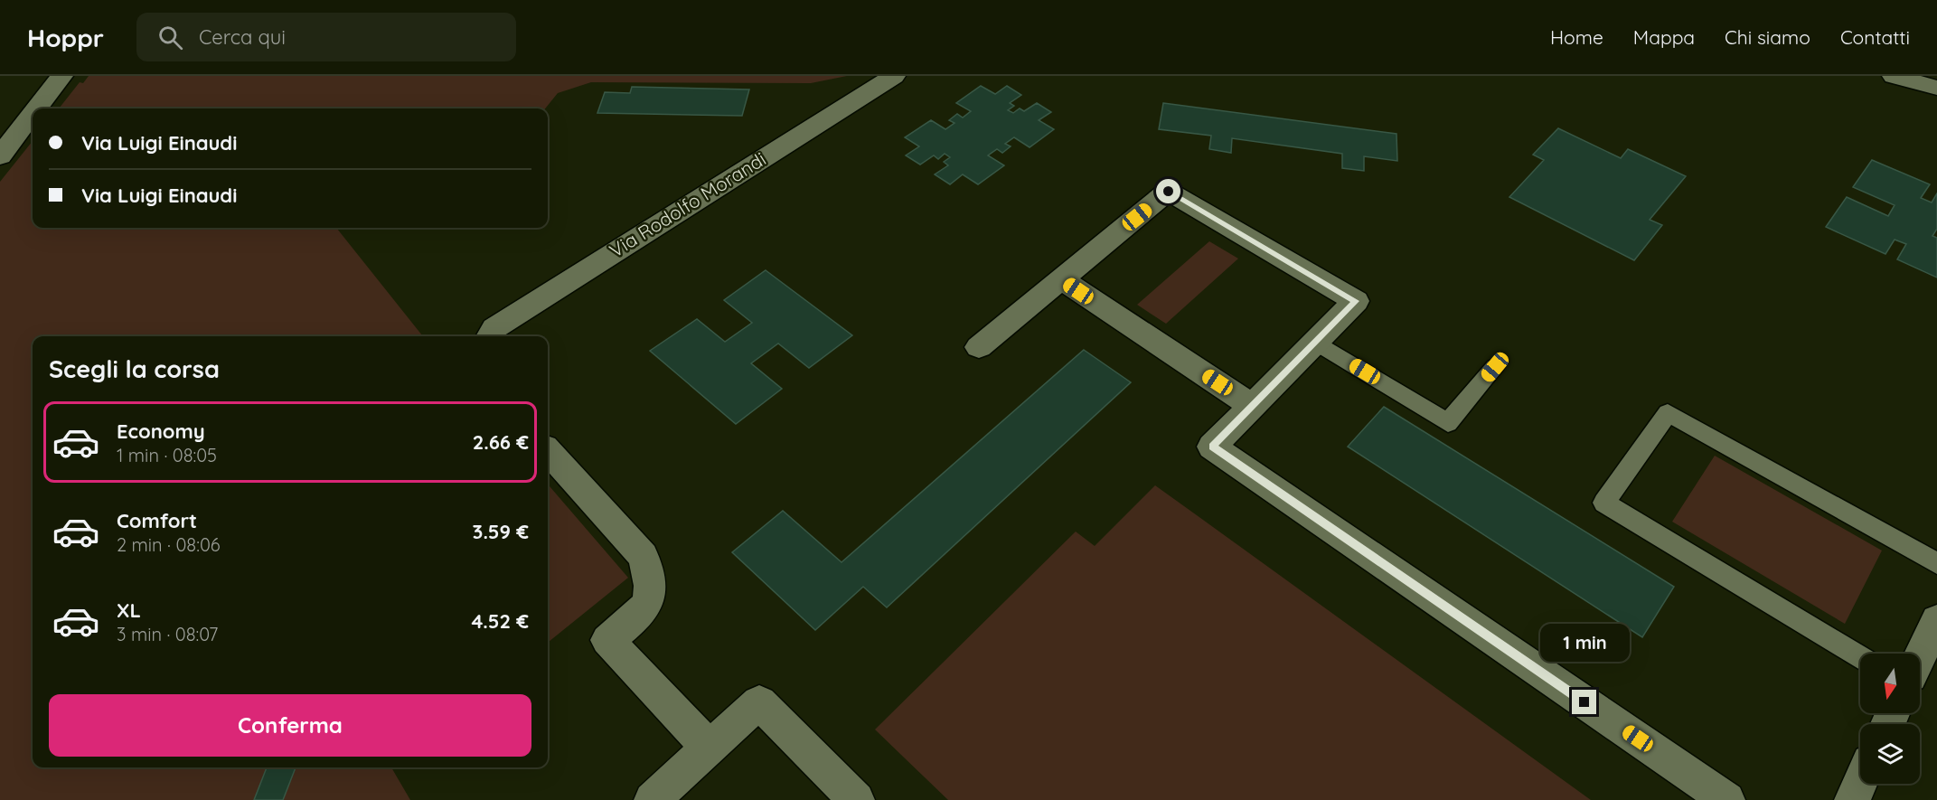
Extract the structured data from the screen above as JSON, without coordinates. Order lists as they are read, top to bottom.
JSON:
{
  "streets": {
    "street": ["Via Rodolfo Morandi"]
  },
  "north": "bottom",
  "page": {
    "header": "Hoppr",
    "search": "Cerca qui",
    "nav": [
      "Home",
      "Mappa",
      "Chi siamo",
      "Contatti"
    ],
    "banner": ["Via Luigi Einaudi", "Via Luigi Einaudi"],
    "heading": "Scegli la corsa",
    "list": [
      {
        "name": "Economy",
        "note": "1 min · 08:05",
        "value": "2.66 €"
      },
      {
        "name": "Comfort",
        "note": "2 min · 08:06",
        "value": "3.59 €"
      },
      {
        "name": "XL",
        "note": "3 min · 08:07",
        "value": "4.52 €"
      }
    ],
    "bubble": "1 min",
    "buttons": "Conferma"
  }
}
